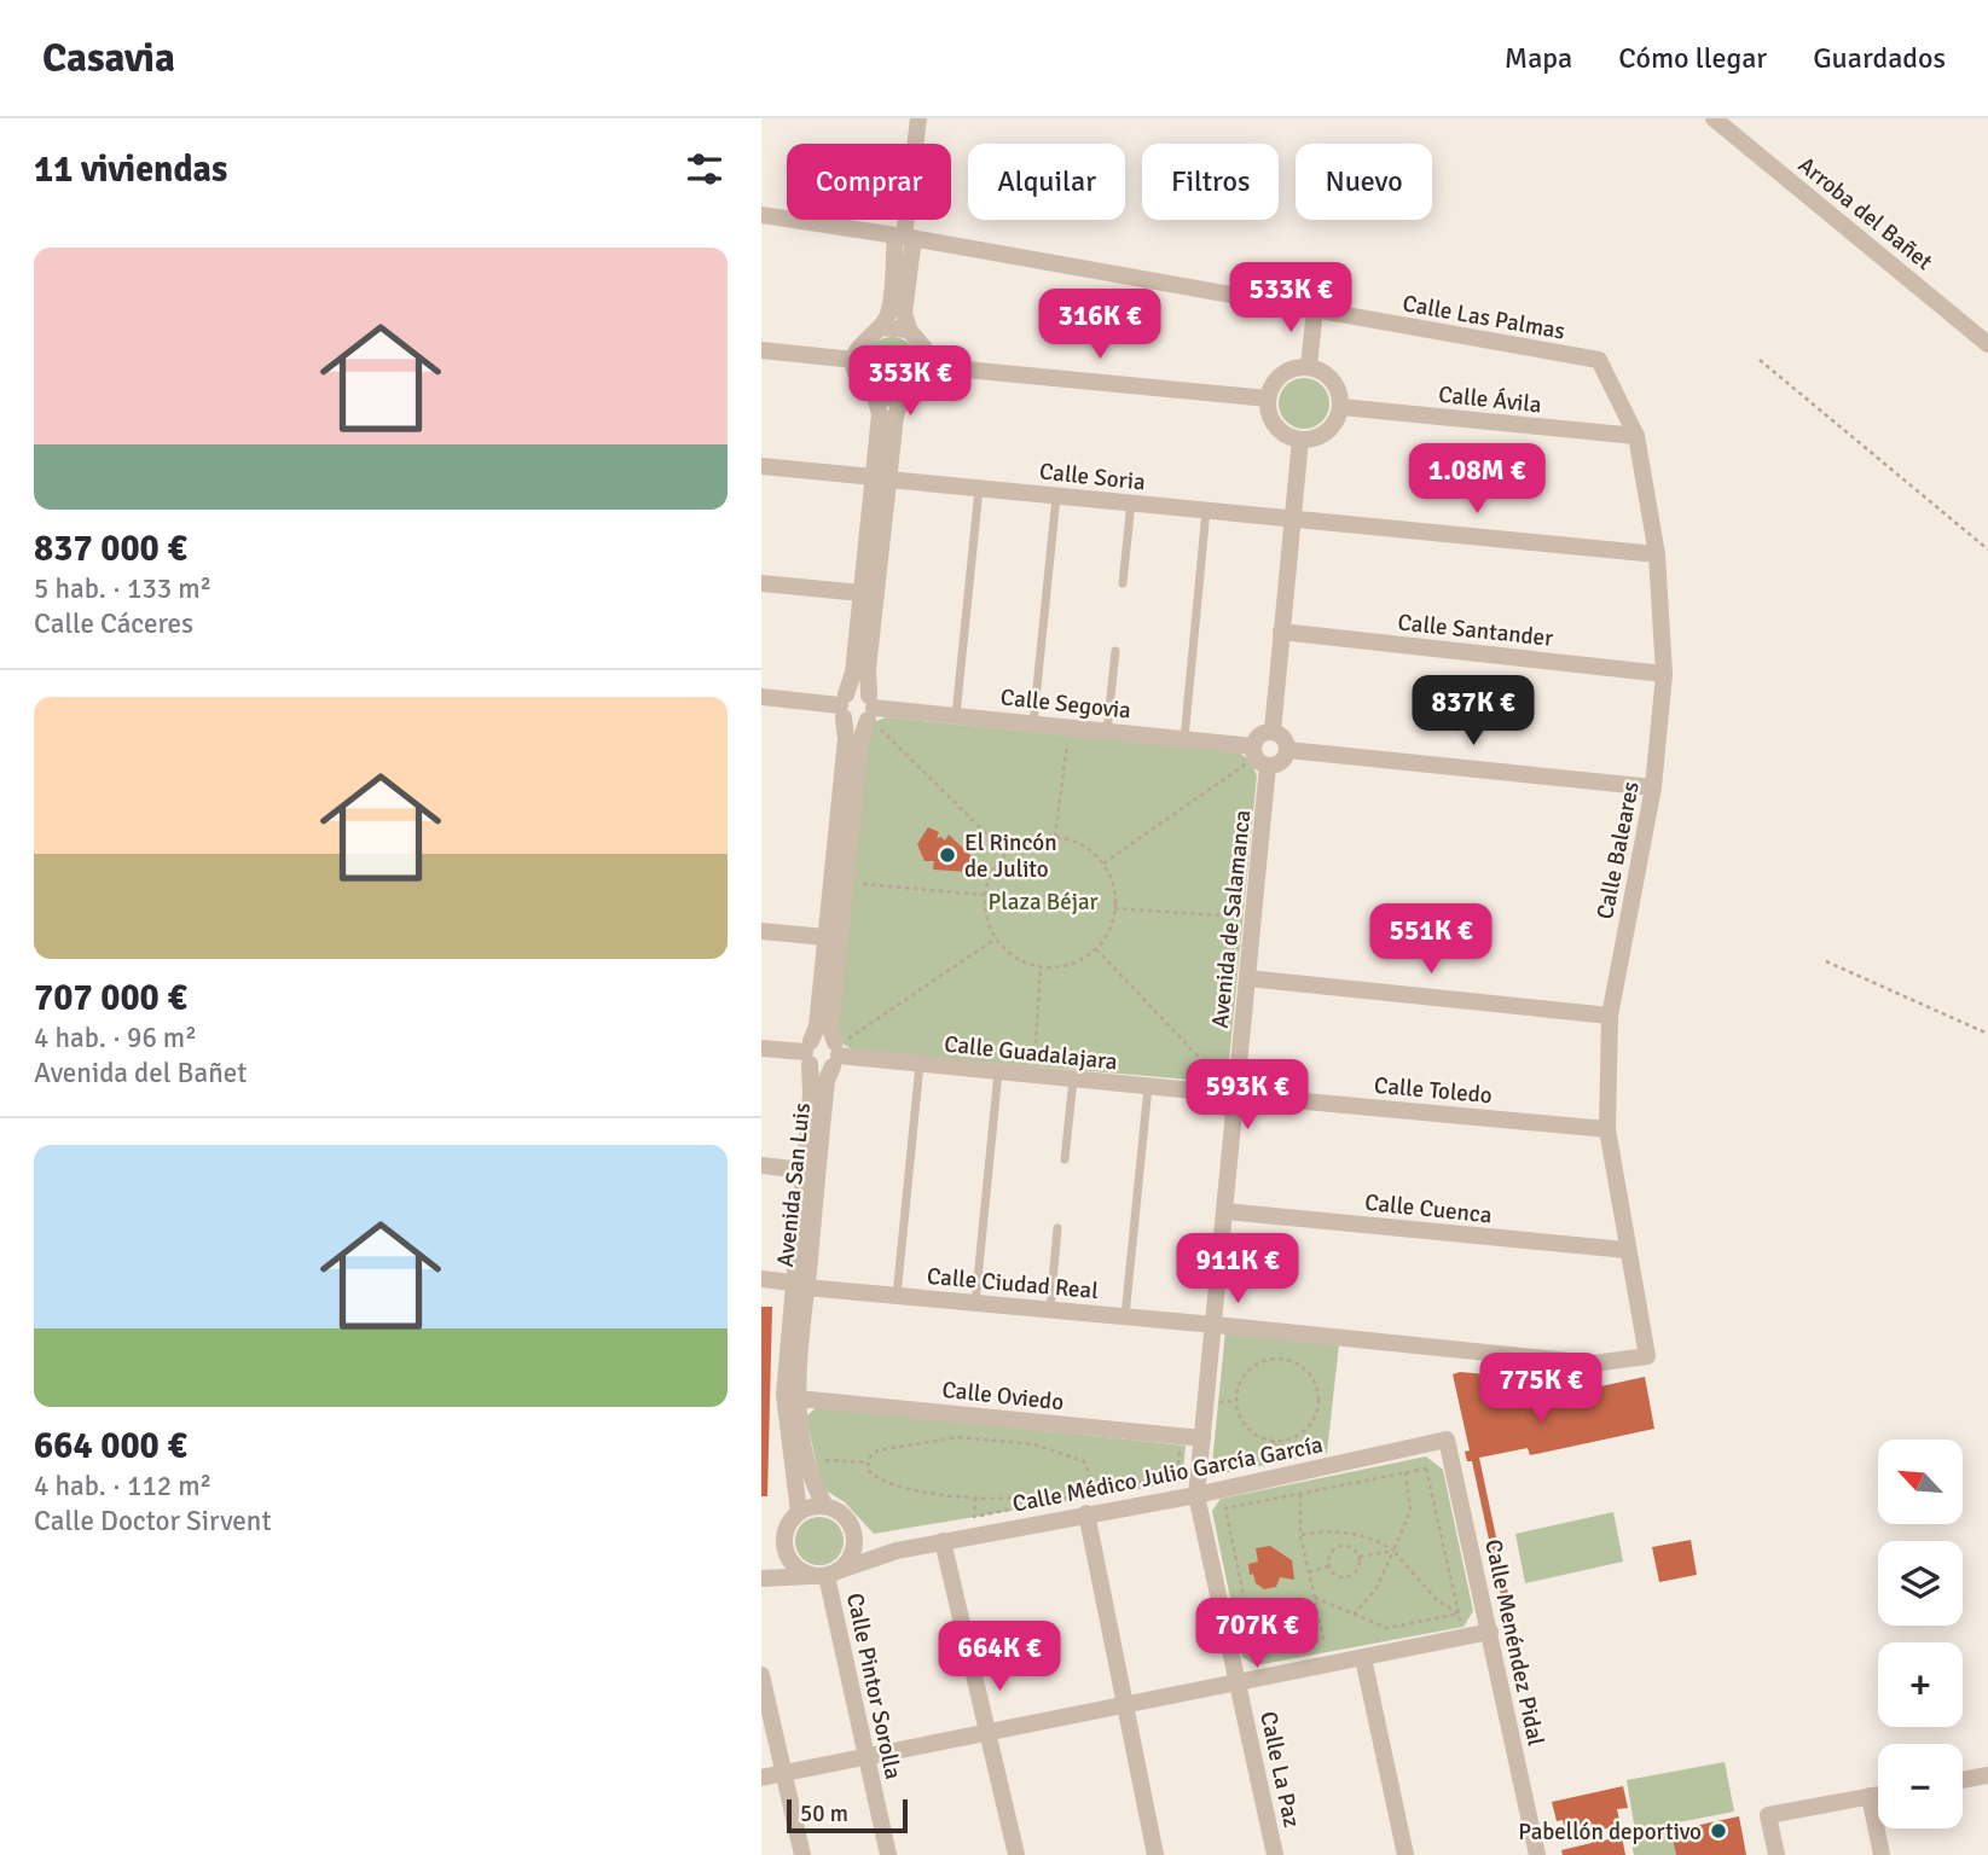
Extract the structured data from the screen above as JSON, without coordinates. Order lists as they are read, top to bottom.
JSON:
{
  "streets": {
    "street": [
      "Arroba del Bañet",
      "Calle Las Palmas",
      "Calle Ávila",
      "Calle Soria",
      "Calle Santander",
      "Calle Segovia",
      "Calle Baleares",
      "Avenida de Salamanca",
      "Calle Guadalajara",
      "Calle Toledo",
      "Avenida San Luis",
      "Calle Cuenca",
      "Calle Ciudad Real",
      "Calle Oviedo",
      "Calle Médico Julio García García",
      "Calle Menéndez Pidal",
      "Calle Pintor Sorolla",
      "Calle La Paz"
    ]
  },
  "crossings": [
    ["Calle Las Palmas", "Calle Baleares"],
    ["Calle Ávila", "Calle Baleares"],
    ["Calle Soria", "Calle Baleares"],
    ["Calle Soria", "Avenida San Luis"],
    ["Calle Santander", "Calle Baleares"],
    ["Calle Segovia", "Avenida de Salamanca"],
    ["Calle Segovia", "Avenida San Luis"],
    ["Calle Baleares", "Calle Toledo"],
    ["Calle Baleares", "Calle Cuenca"],
    ["Calle Baleares", "Calle Ciudad Real"],
    ["Avenida de Salamanca", "Calle Guadalajara"],
    ["Avenida de Salamanca", "Calle Toledo"],
    ["Calle Guadalajara", "Calle Toledo"],
    ["Calle Guadalajara", "Avenida San Luis"],
    ["Avenida San Luis", "Calle Ciudad Real"],
    ["Avenida San Luis", "Calle Oviedo"],
    ["Avenida San Luis", "Calle Médico Julio García García"],
    ["Avenida San Luis", "Calle Pintor Sorolla"],
    ["Calle Médico Julio García García", "Calle Menéndez Pidal"],
    ["Calle Médico Julio García García", "Calle Pintor Sorolla"],
    ["Calle Médico Julio García García", "Calle La Paz"]
  ],
  "parks": ["Plaza Béjar"],
  "places": ["El Rincón de Julito", "Pabellón deportivo"],
  "scale_bar": "50 m",
  "north": "top left",
  "page": {
    "header": "Casavia",
    "nav": ["Mapa", "Cómo llegar", "Guardados"],
    "heading": "11 viviendas",
    "chip": [
      "Comprar",
      "Alquilar",
      "Filtros",
      "Nuevo"
    ],
    "list": [
      {
        "name": "837 000 €",
        "note": "5 hab. · 133 m² · Calle Cáceres"
      },
      {
        "name": "707 000 €",
        "note": "4 hab. · 96 m² · Avenida del Bañet"
      },
      {
        "name": "664 000 €",
        "note": "4 hab. · 112 m² · Calle Doctor Sirvent"
      }
    ],
    "price": [
      "533K €",
      "316K €",
      "353K €",
      "1.08M €",
      "837K €",
      "551K €",
      "593K €",
      "911K €",
      "775K €",
      "707K €",
      "664K €"
    ],
    "map_buttons": ["+", "−"],
    "scale": "50 m"
  }
}
